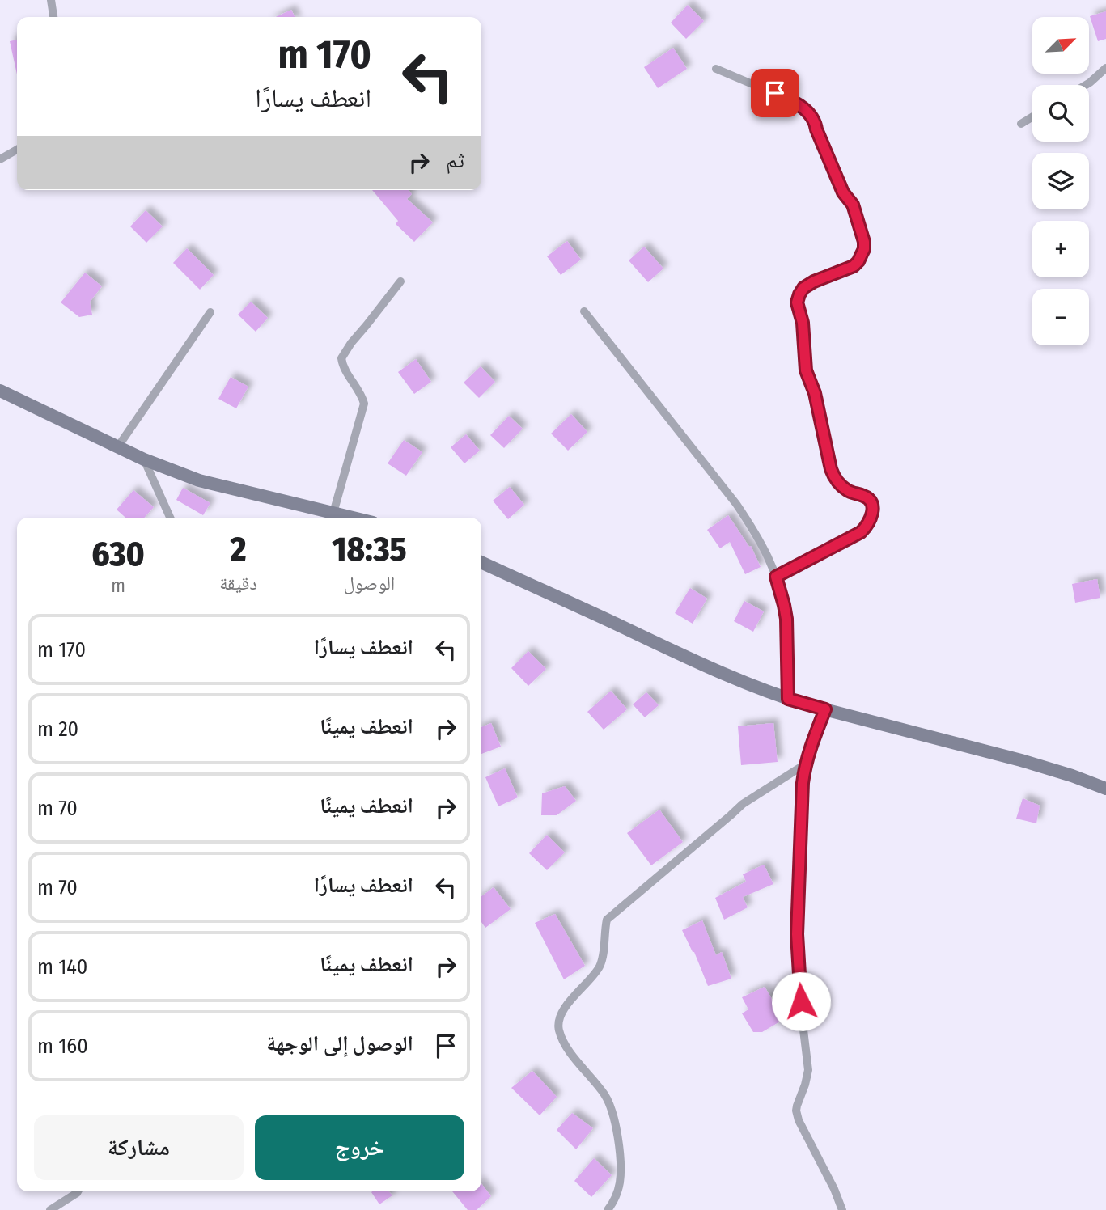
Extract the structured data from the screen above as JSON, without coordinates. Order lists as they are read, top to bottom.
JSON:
{
  "north": "top right",
  "page": {
    "map_buttons": ["+", "−"],
    "turn": ["170 m", "انعطف يسارًا"],
    "then": "ثم",
    "eta": [
      "18:35",
      "الوصول",
      "2",
      "دقيقة",
      "630",
      "m"
    ],
    "list": [
      {
        "name": "انعطف يسارًا",
        "value": "170 m"
      },
      {
        "name": "انعطف يمينًا",
        "value": "20 m"
      },
      {
        "name": "انعطف يمينًا",
        "value": "70 m"
      },
      {
        "name": "انعطف يسارًا",
        "value": "70 m"
      },
      {
        "name": "انعطف يمينًا",
        "value": "140 m"
      },
      {
        "name": "الوصول إلى الوجهة",
        "value": "160 m"
      }
    ],
    "buttons": ["خروج", "مشاركة"]
  }
}
